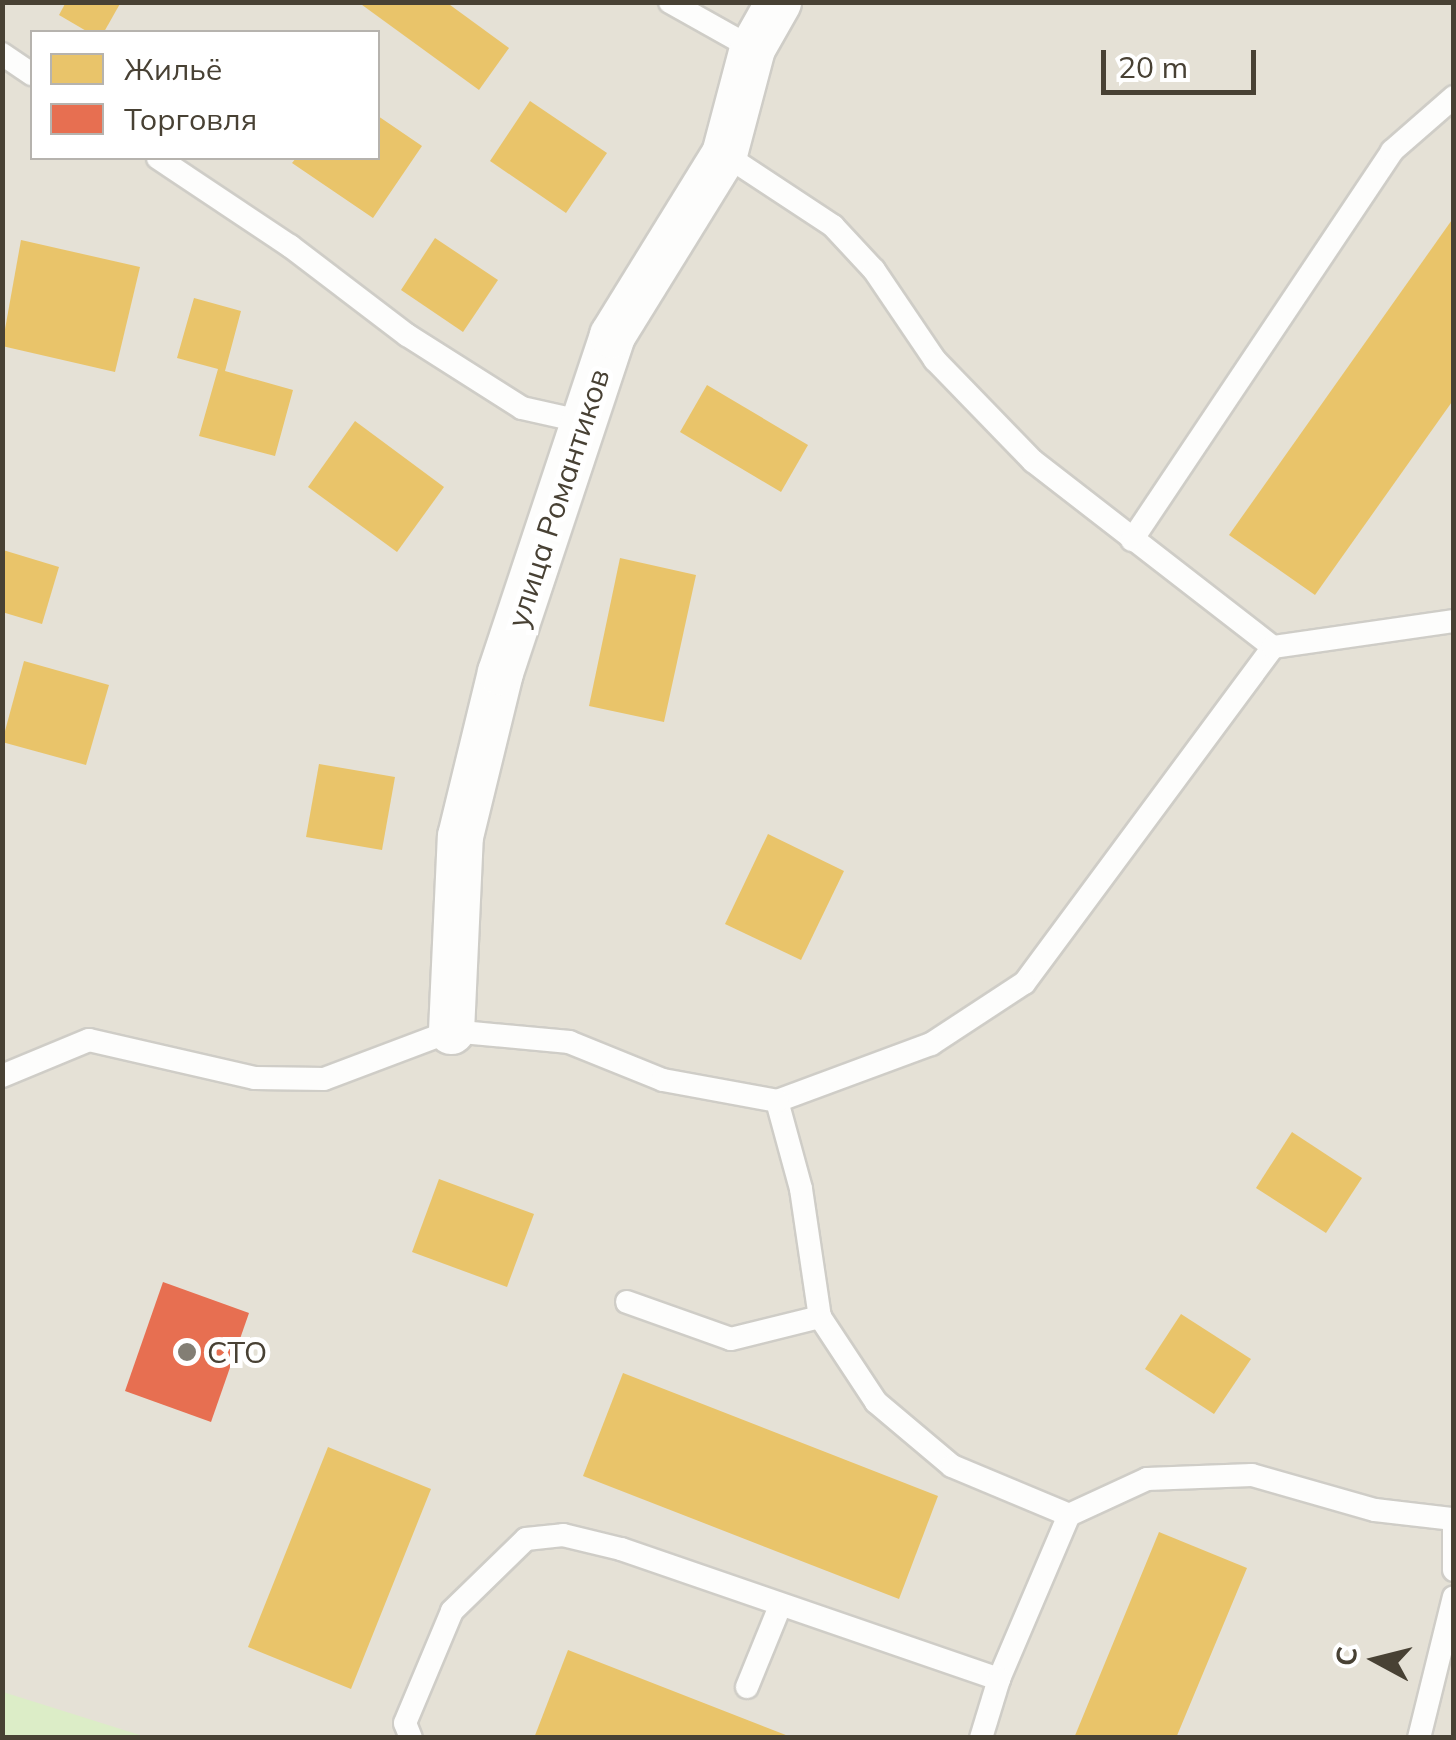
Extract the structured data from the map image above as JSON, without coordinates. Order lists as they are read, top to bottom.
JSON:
{
  "streets": {
    "street": ["улица Романтиков"]
  },
  "places": ["СТО"],
  "legend": ["Жильё", "Торговля"],
  "scale_bar": "20 m",
  "north": "left"
}
